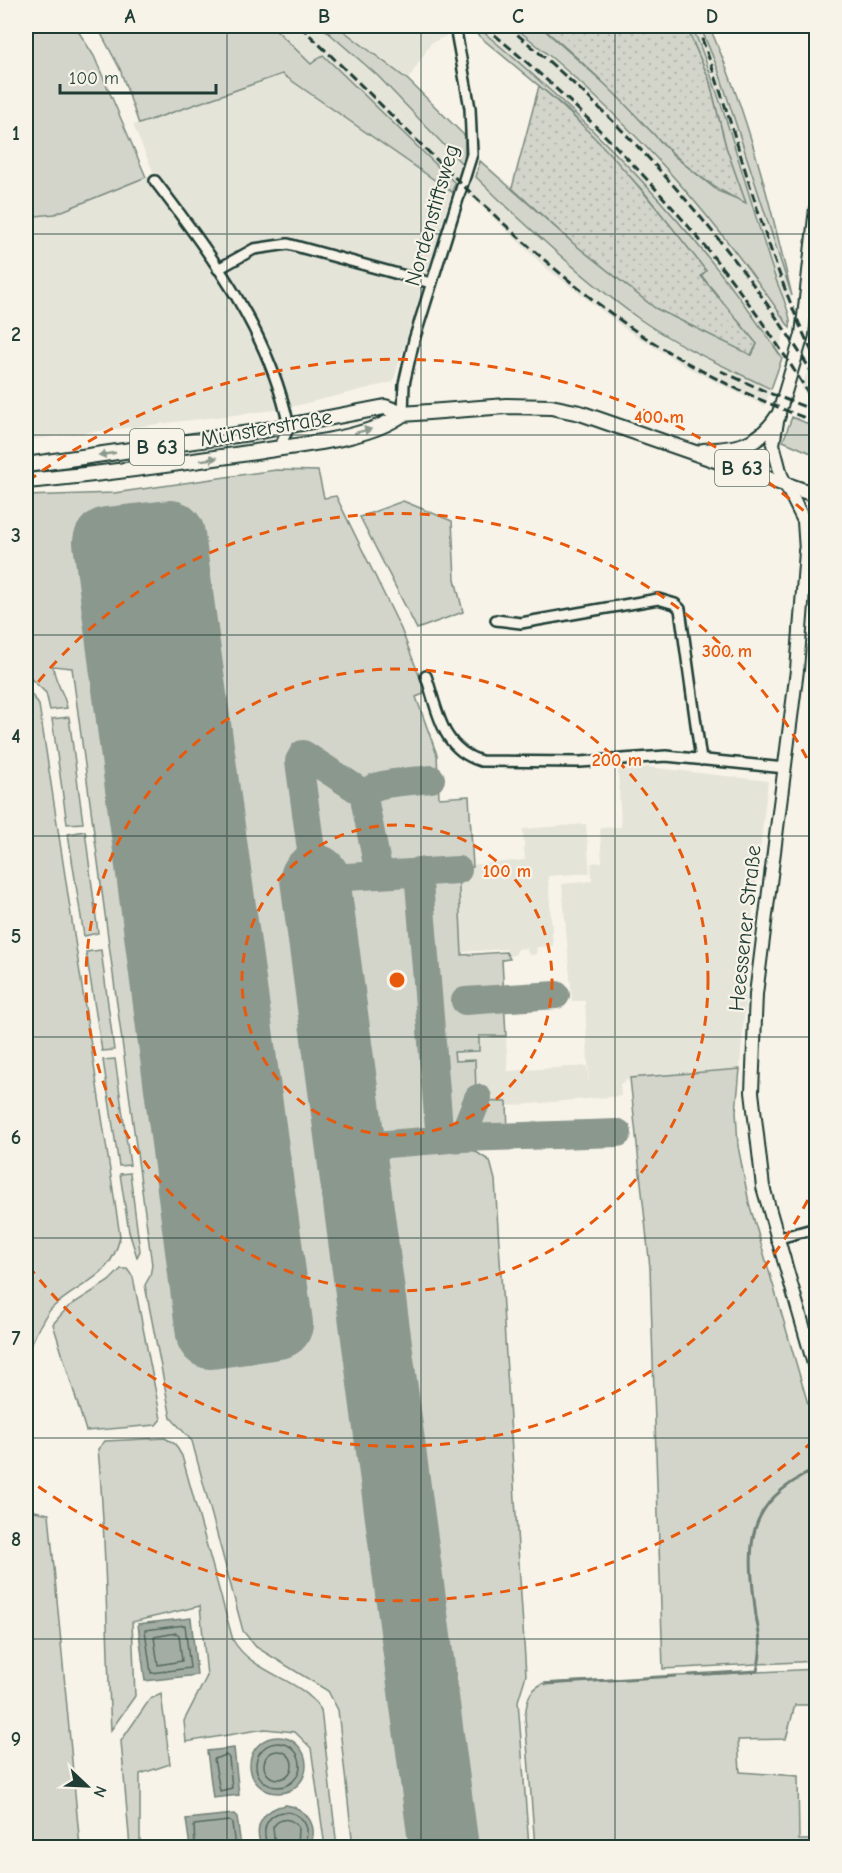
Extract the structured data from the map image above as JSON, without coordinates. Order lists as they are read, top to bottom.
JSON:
{
  "streets": {
    "main road": ["Münsterstraße", "B 63", "Heessener Straße"],
    "street": ["Nordenstiftsweg"]
  },
  "crossings": [
    ["Nordenstiftsweg", "Münsterstraße"],
    ["Münsterstraße", "Heessener Straße"]
  ],
  "scale_bar": "100 m",
  "north": "bottom right",
  "grid": {
    "columns": [
      "A",
      "B",
      "C",
      "D"
    ],
    "rows": [
      "1",
      "2",
      "3",
      "4",
      "5",
      "6",
      "7",
      "8",
      "9"
    ]
  },
  "rings": [
    "400 m",
    "300 m",
    "200 m",
    "100 m"
  ]
}
